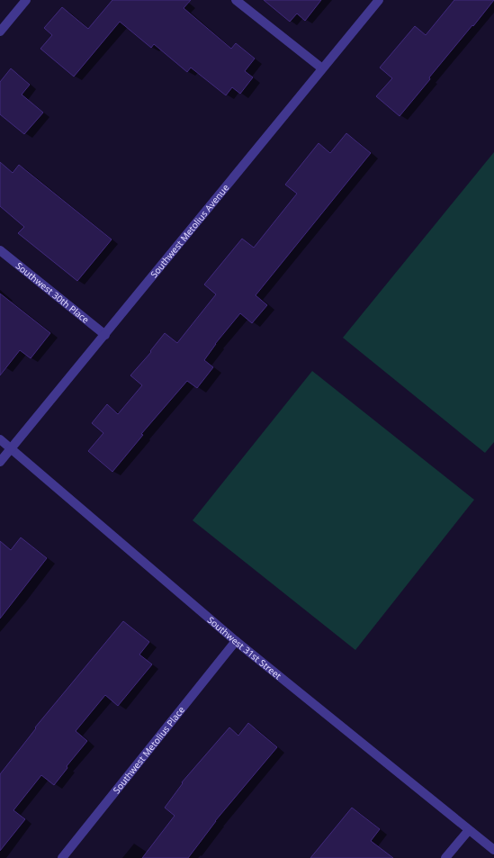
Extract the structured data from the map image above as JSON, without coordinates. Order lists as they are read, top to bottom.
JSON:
{
  "streets": {
    "street": [
      "Southwest Metolius Avenue",
      "Southwest 30th Place",
      "Southwest 31st Street",
      "Southwest Metolius Place"
    ]
  },
  "crossings": [
    ["Southwest Metolius Avenue", "Southwest 30th Place"],
    ["Southwest Metolius Avenue", "Southwest 31st Street"],
    ["Southwest 31st Street", "Southwest Metolius Place"]
  ]
}
